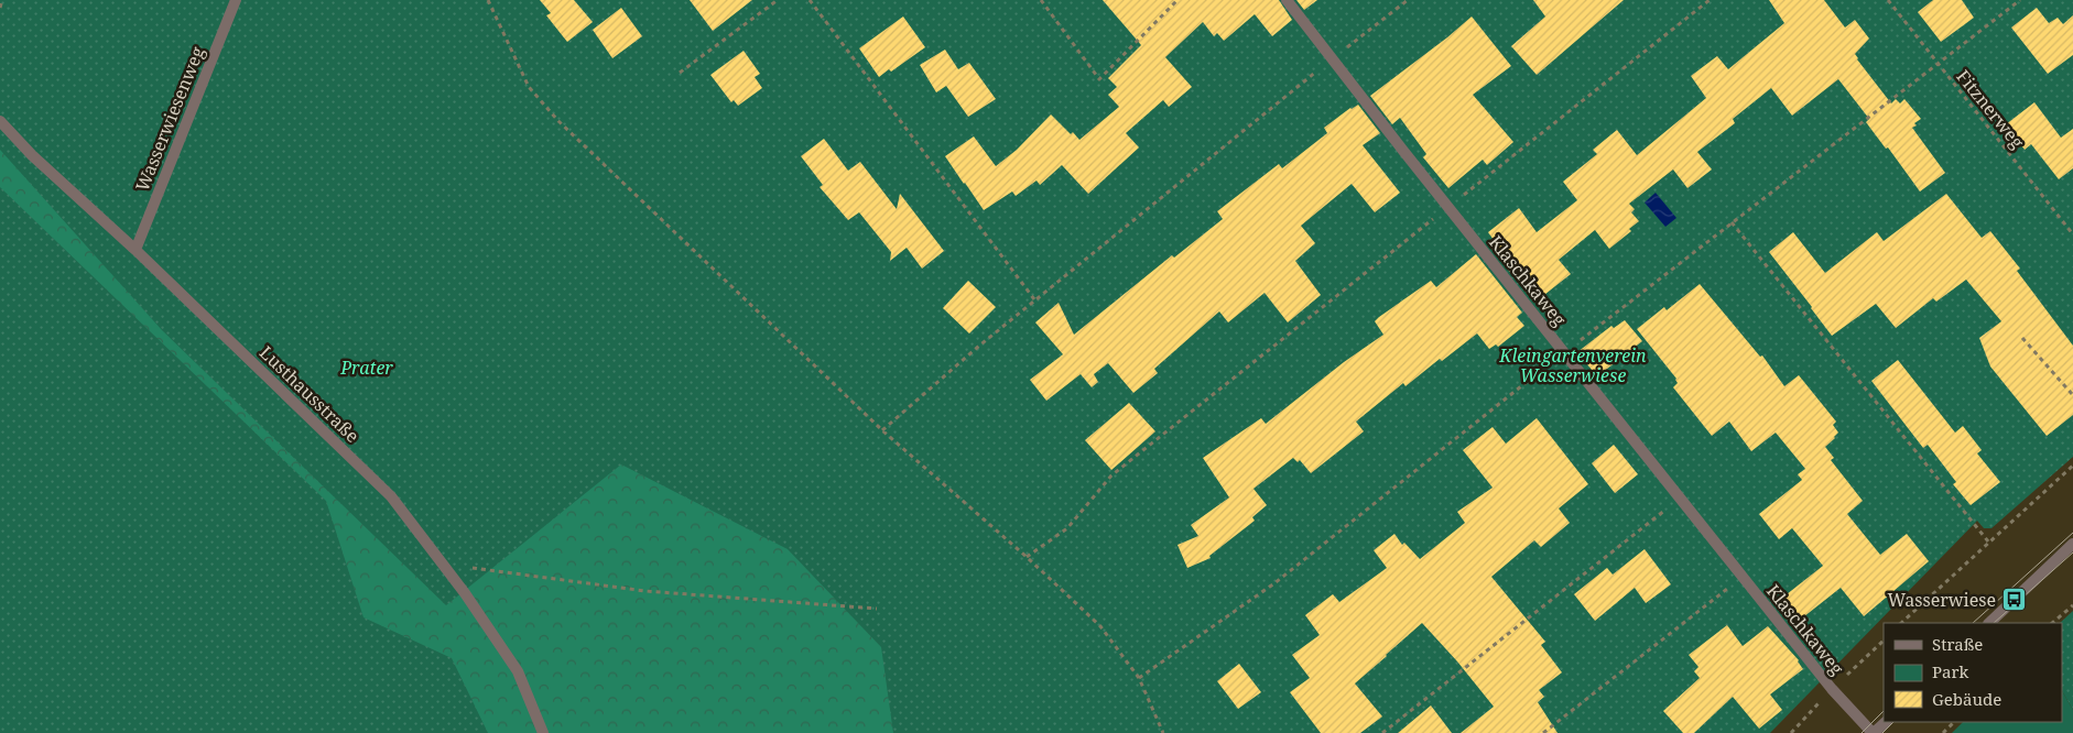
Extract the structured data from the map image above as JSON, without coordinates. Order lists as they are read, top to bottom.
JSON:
{
  "streets": {
    "street": ["Wasserwiesenweg", "Klaschkaweg", "Lusthausstraße"],
    "path": ["Fitznerweg"]
  },
  "crossings": [
    ["Wasserwiesenweg", "Lusthausstraße"]
  ],
  "parks": ["Kleingartenverein Wasserwiese", "Prater"],
  "places": {
    "bus stop": ["Wasserwiese"]
  },
  "legend": ["Straße", "Park", "Gebäude"]
}
